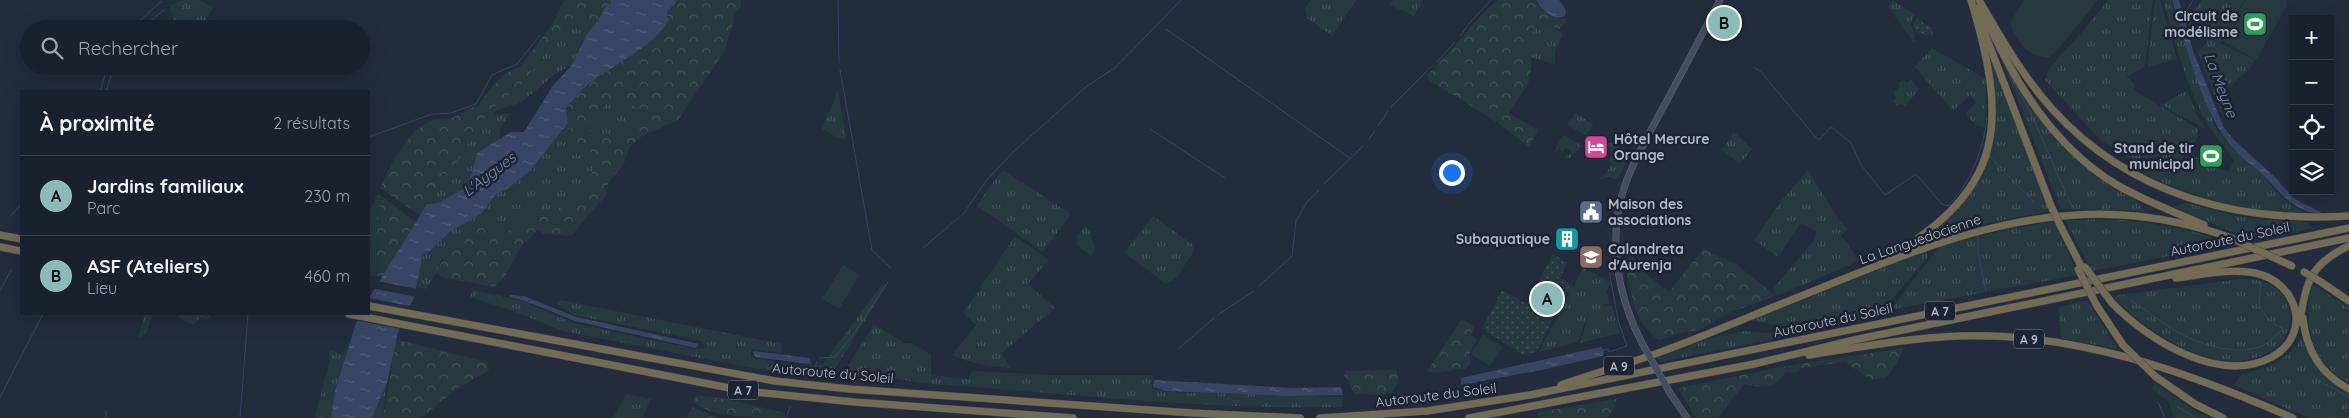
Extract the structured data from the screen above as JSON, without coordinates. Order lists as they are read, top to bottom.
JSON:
{
  "streets": {
    "highway": [
      "La Languedocienne",
      "Autoroute du Soleil",
      "A 7",
      "A 9"
    ]
  },
  "crossings": [
    ["La Languedocienne", "Autoroute du Soleil"],
    ["Autoroute du Soleil", "A 9"]
  ],
  "water": ["La Meyne", "L'Aygues"],
  "places": {
    "sports": ["Circuit de modélisme", "Stand de tir municipal"],
    "hotel": ["Hôtel Mercure Orange"],
    "public building": ["Maison des associations"],
    "building": ["Subaquatique"],
    "school or university": ["Calandreta d'Aurenja"]
  },
  "page": {
    "pins": ["B", "A"],
    "map_buttons": ["+", "−"],
    "search": "Rechercher",
    "heading": ["À proximité", "2 résultats"],
    "list": [
      {
        "mark": "A",
        "name": "Jardins familiaux",
        "note": "Parc",
        "value": "230 m"
      },
      {
        "mark": "B",
        "name": "ASF (Ateliers)",
        "note": "Lieu",
        "value": "460 m"
      }
    ]
  }
}
